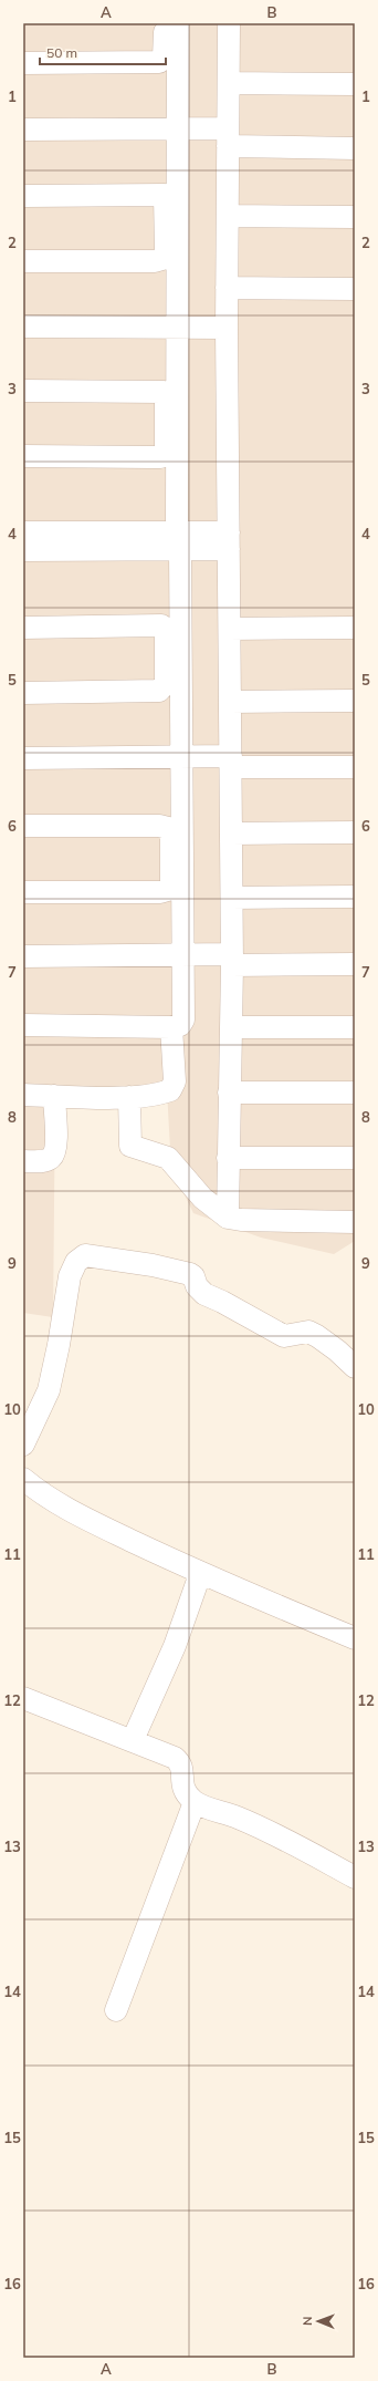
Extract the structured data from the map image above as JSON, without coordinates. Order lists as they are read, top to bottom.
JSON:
{
  "scale_bar": "50 m",
  "north": "left",
  "grid": {
    "columns": ["A", "B"],
    "rows": [
      "1",
      "2",
      "3",
      "4",
      "5",
      "6",
      "7",
      "8",
      "9",
      "10",
      "11",
      "12",
      "13",
      "14",
      "15",
      "16"
    ]
  }
}
